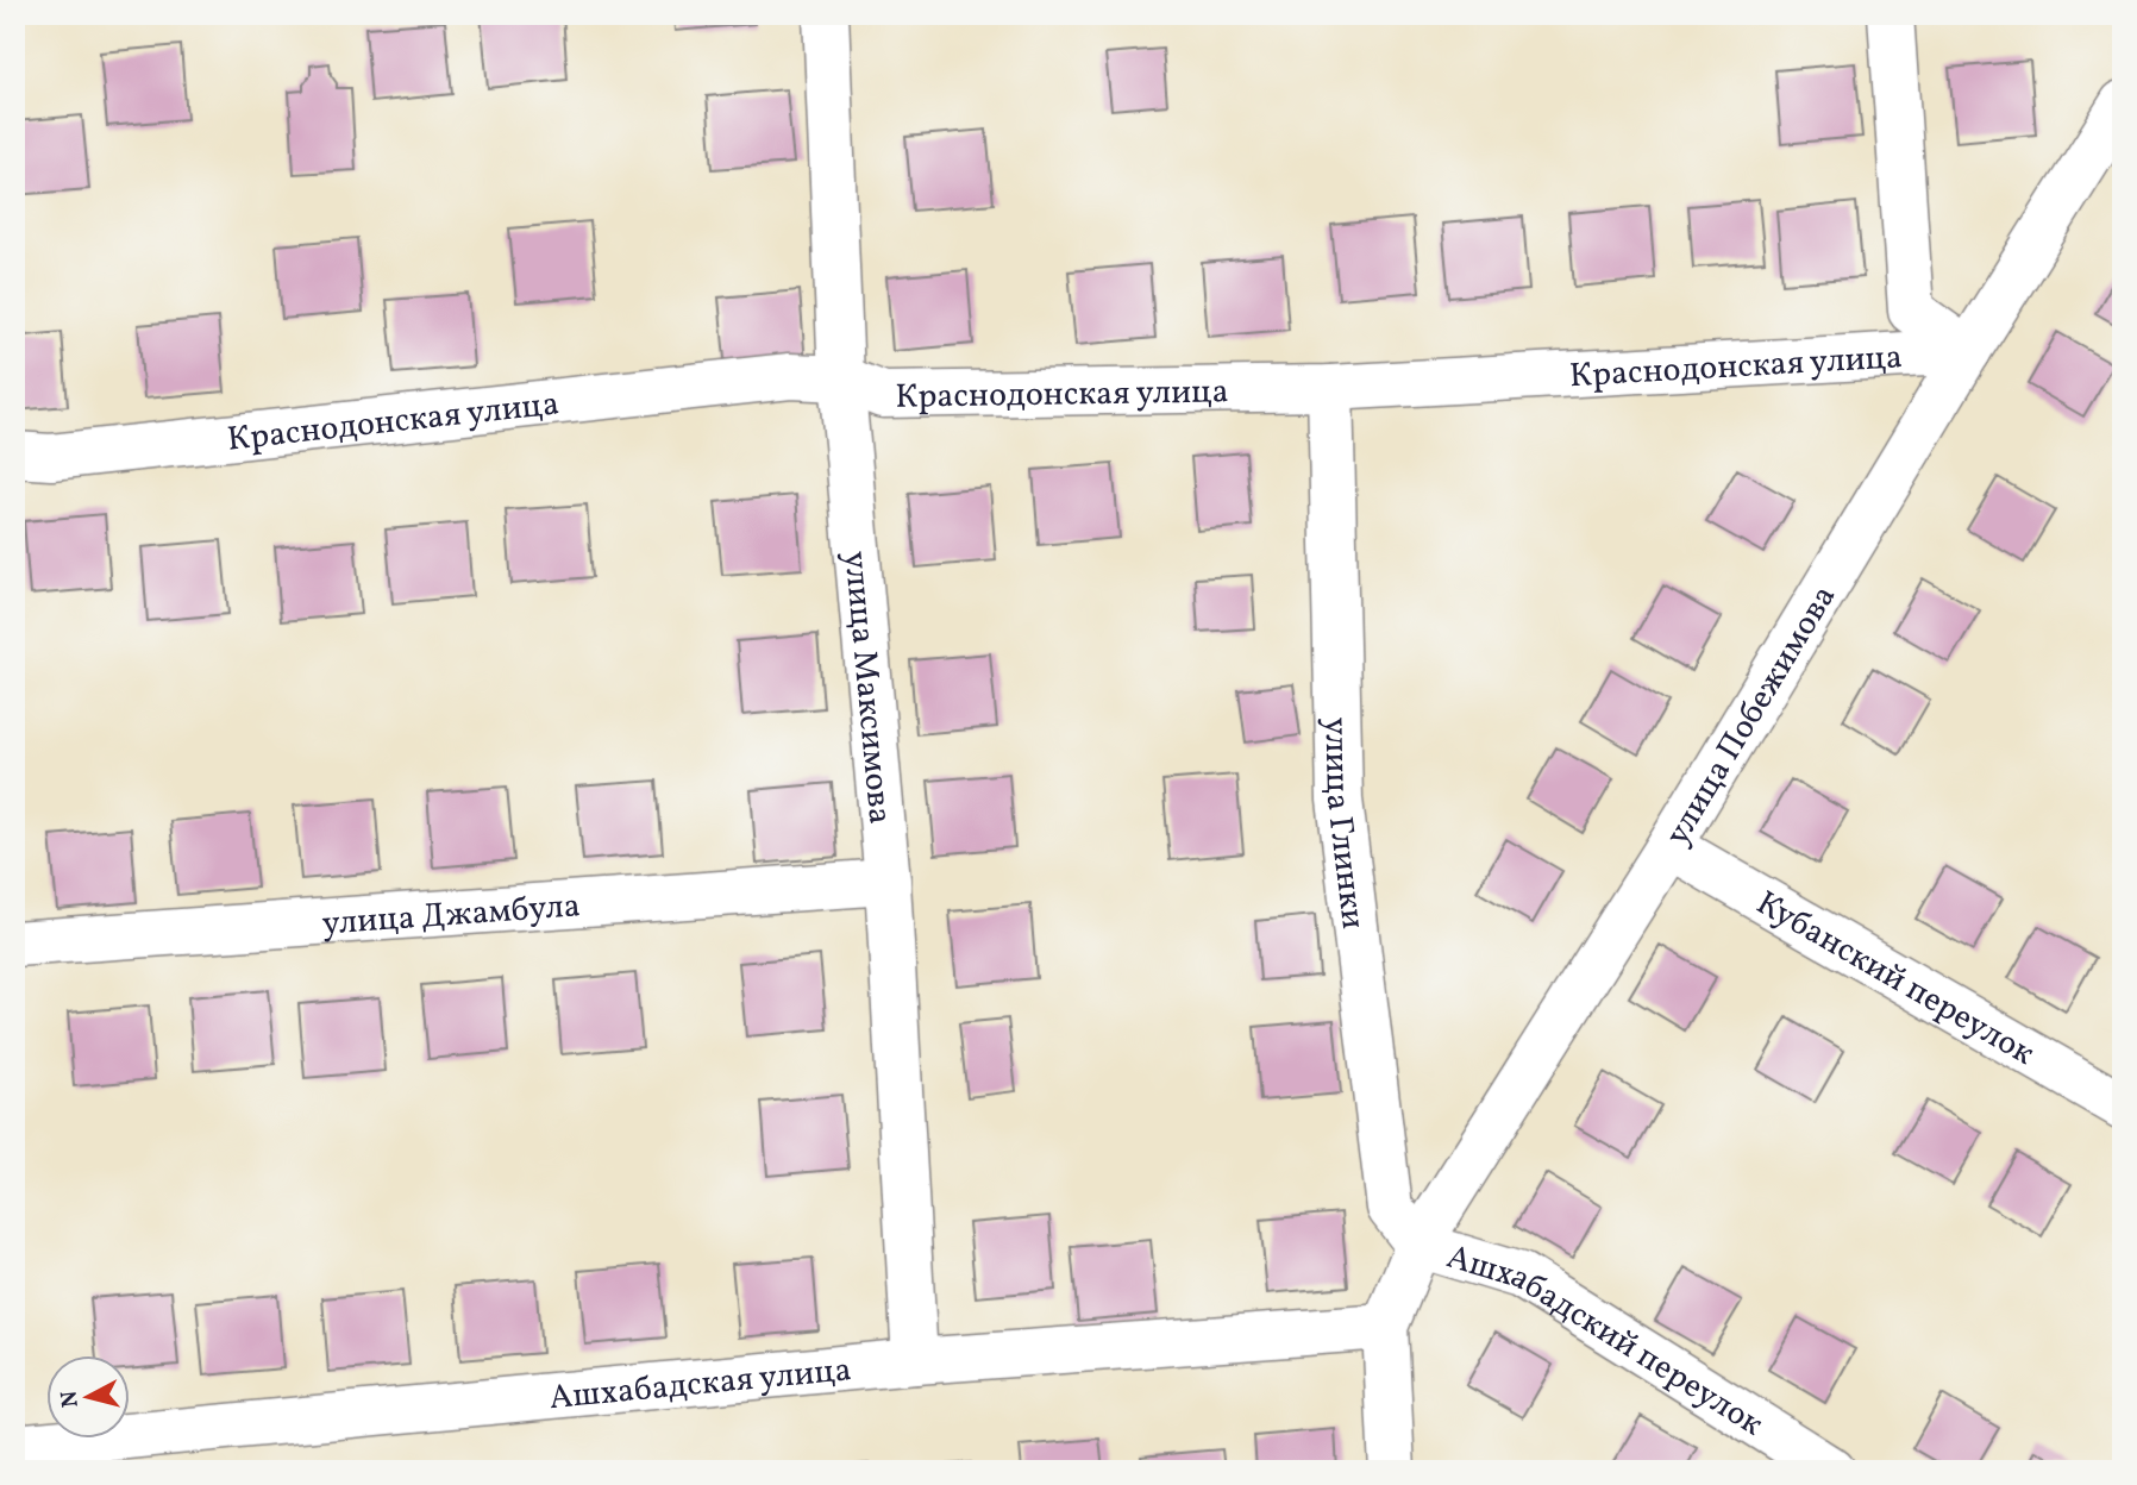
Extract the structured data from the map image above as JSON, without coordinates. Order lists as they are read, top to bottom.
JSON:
{
  "streets": {
    "street": [
      "Краснодонская улица",
      "улица Максимова",
      "улица Побежимова",
      "улица Глинки",
      "улица Джамбула",
      "Кубанский переулок",
      "Ашхабадский переулок",
      "Ашхабадская улица"
    ]
  },
  "crossings": [
    ["Краснодонская улица", "улица Максимова"],
    ["Краснодонская улица", "улица Побежимова"],
    ["Краснодонская улица", "улица Глинки"],
    ["улица Максимова", "улица Джамбула"],
    ["улица Максимова", "Ашхабадская улица"],
    ["улица Побежимова", "улица Глинки"],
    ["улица Побежимова", "Кубанский переулок"],
    ["улица Побежимова", "Ашхабадский переулок"],
    ["улица Побежимова", "Ашхабадская улица"],
    ["улица Глинки", "Ашхабадский переулок"]
  ],
  "north": "left"
}
